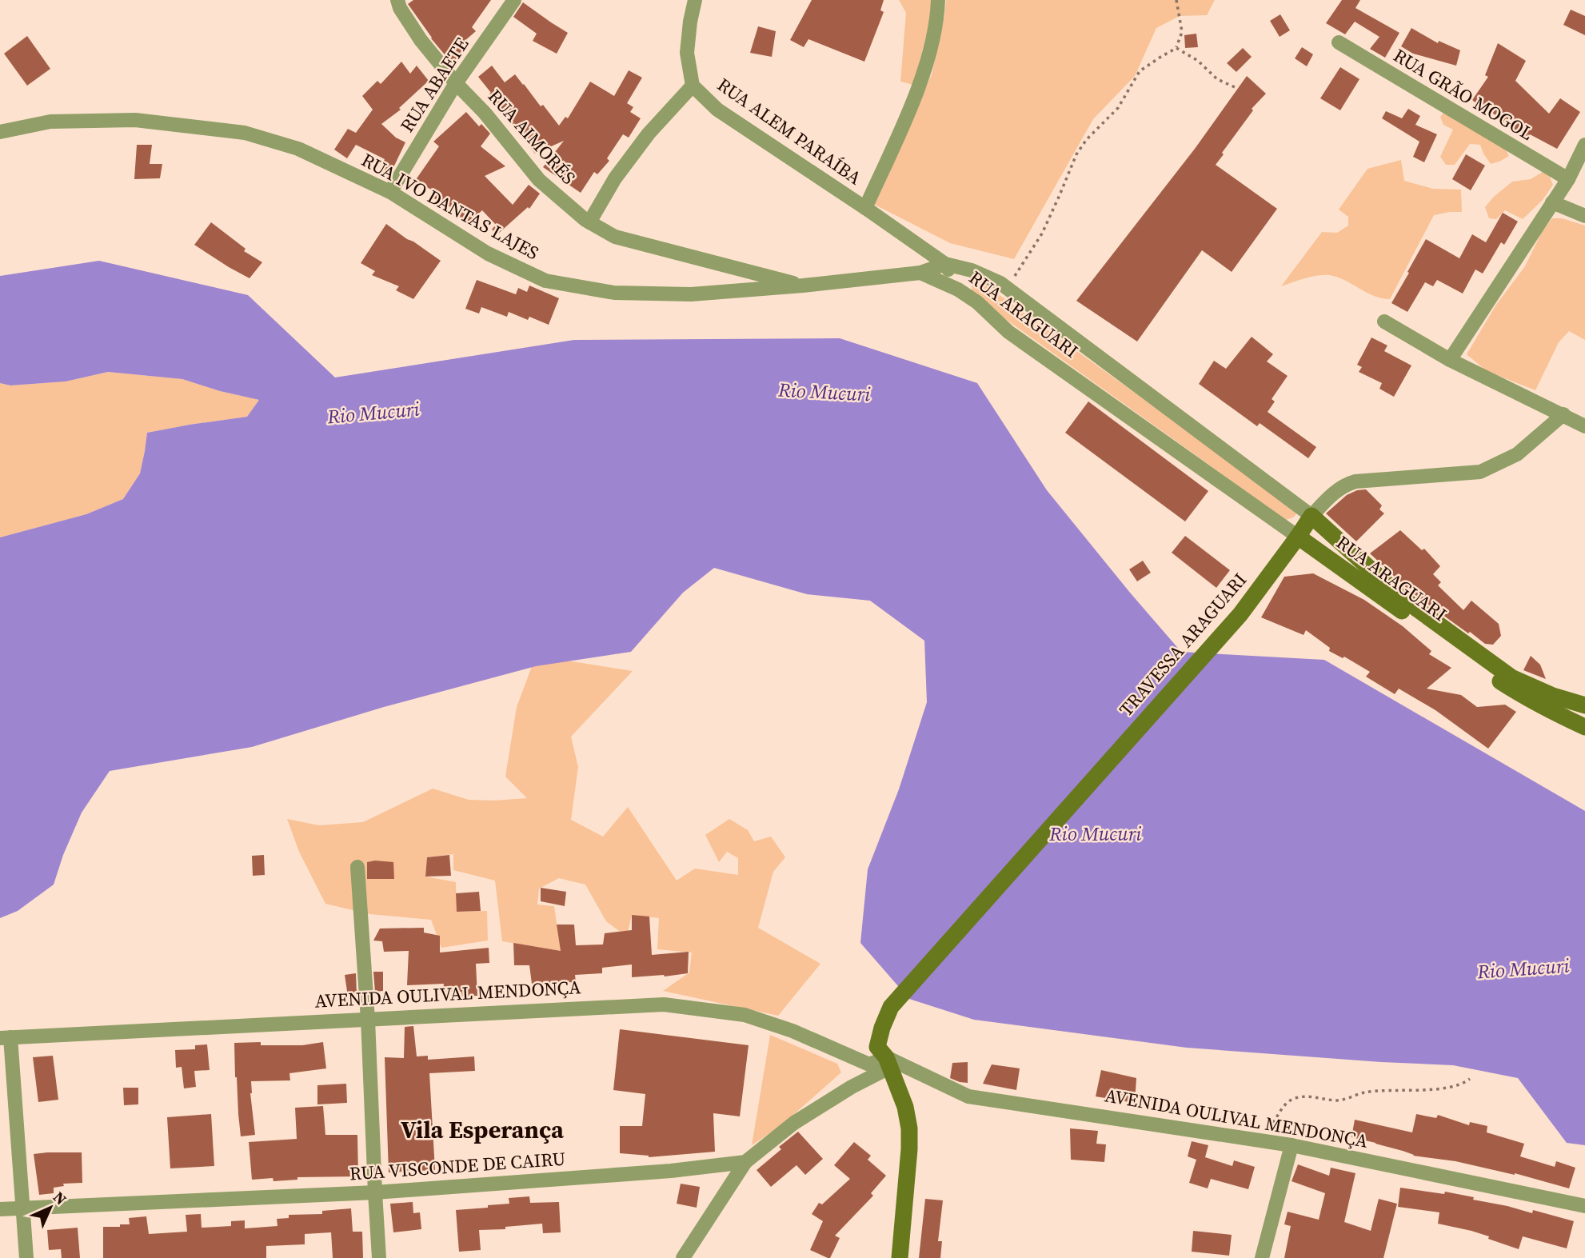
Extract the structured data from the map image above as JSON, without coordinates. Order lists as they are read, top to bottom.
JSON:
{
  "streets": {
    "street": [
      "RUA ABAETE",
      "RUA GRÃO MOGOL",
      "RUA ALEM PARAÍBA",
      "RUA AIMORÉS",
      "RUA IVO DANTAS LAJES",
      "RUA ARAGUARI",
      "TRAVESSA ARAGUARI",
      "AVENIDA OULIVAL MENDONÇA",
      "RUA VISCONDE DE CAIRU"
    ]
  },
  "crossings": [
    ["RUA ABAETE", "RUA AIMORÉS"],
    ["RUA ABAETE", "RUA IVO DANTAS LAJES"],
    ["RUA ALEM PARAÍBA", "RUA ARAGUARI"],
    ["RUA AIMORÉS", "RUA IVO DANTAS LAJES"],
    ["RUA IVO DANTAS LAJES", "RUA ARAGUARI"],
    ["RUA ARAGUARI", "TRAVESSA ARAGUARI"],
    ["TRAVESSA ARAGUARI", "AVENIDA OULIVAL MENDONÇA"]
  ],
  "districts": ["Vila Esperança"],
  "water": ["Rio Mucuri"],
  "north": "top right"
}
